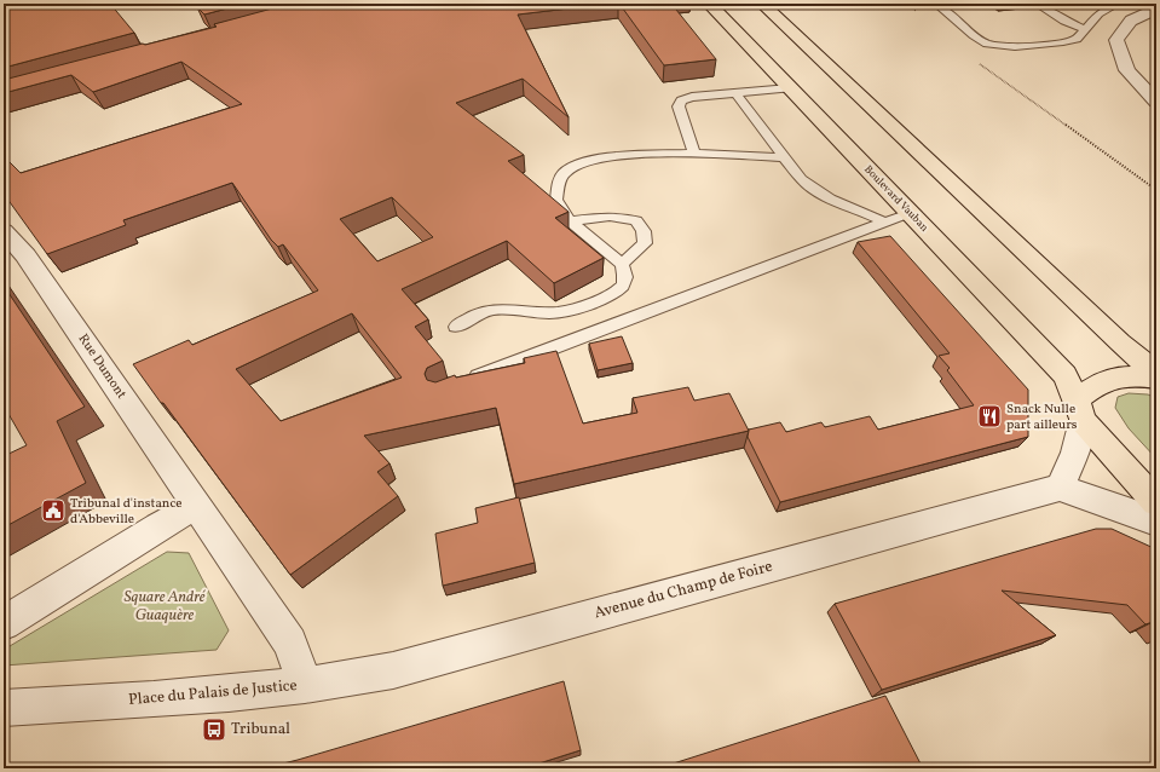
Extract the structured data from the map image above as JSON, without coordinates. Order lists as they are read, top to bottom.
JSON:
{
  "streets": {
    "main road": ["Boulevard Vauban"],
    "street": ["Rue Dumont", "Avenue du Champ de Foire", "Place du Palais de Justice"]
  },
  "crossings": [
    ["Rue Dumont", "Place du Palais de Justice"],
    ["Avenue du Champ de Foire", "Place du Palais de Justice"]
  ],
  "parks": ["Square André Guaquère"],
  "places": {
    "restaurant": ["Snack Nulle part ailleurs"],
    "public building": ["Tribunal d'instance d'Abbeville"],
    "bus stop": ["Tribunal"]
  }
}
